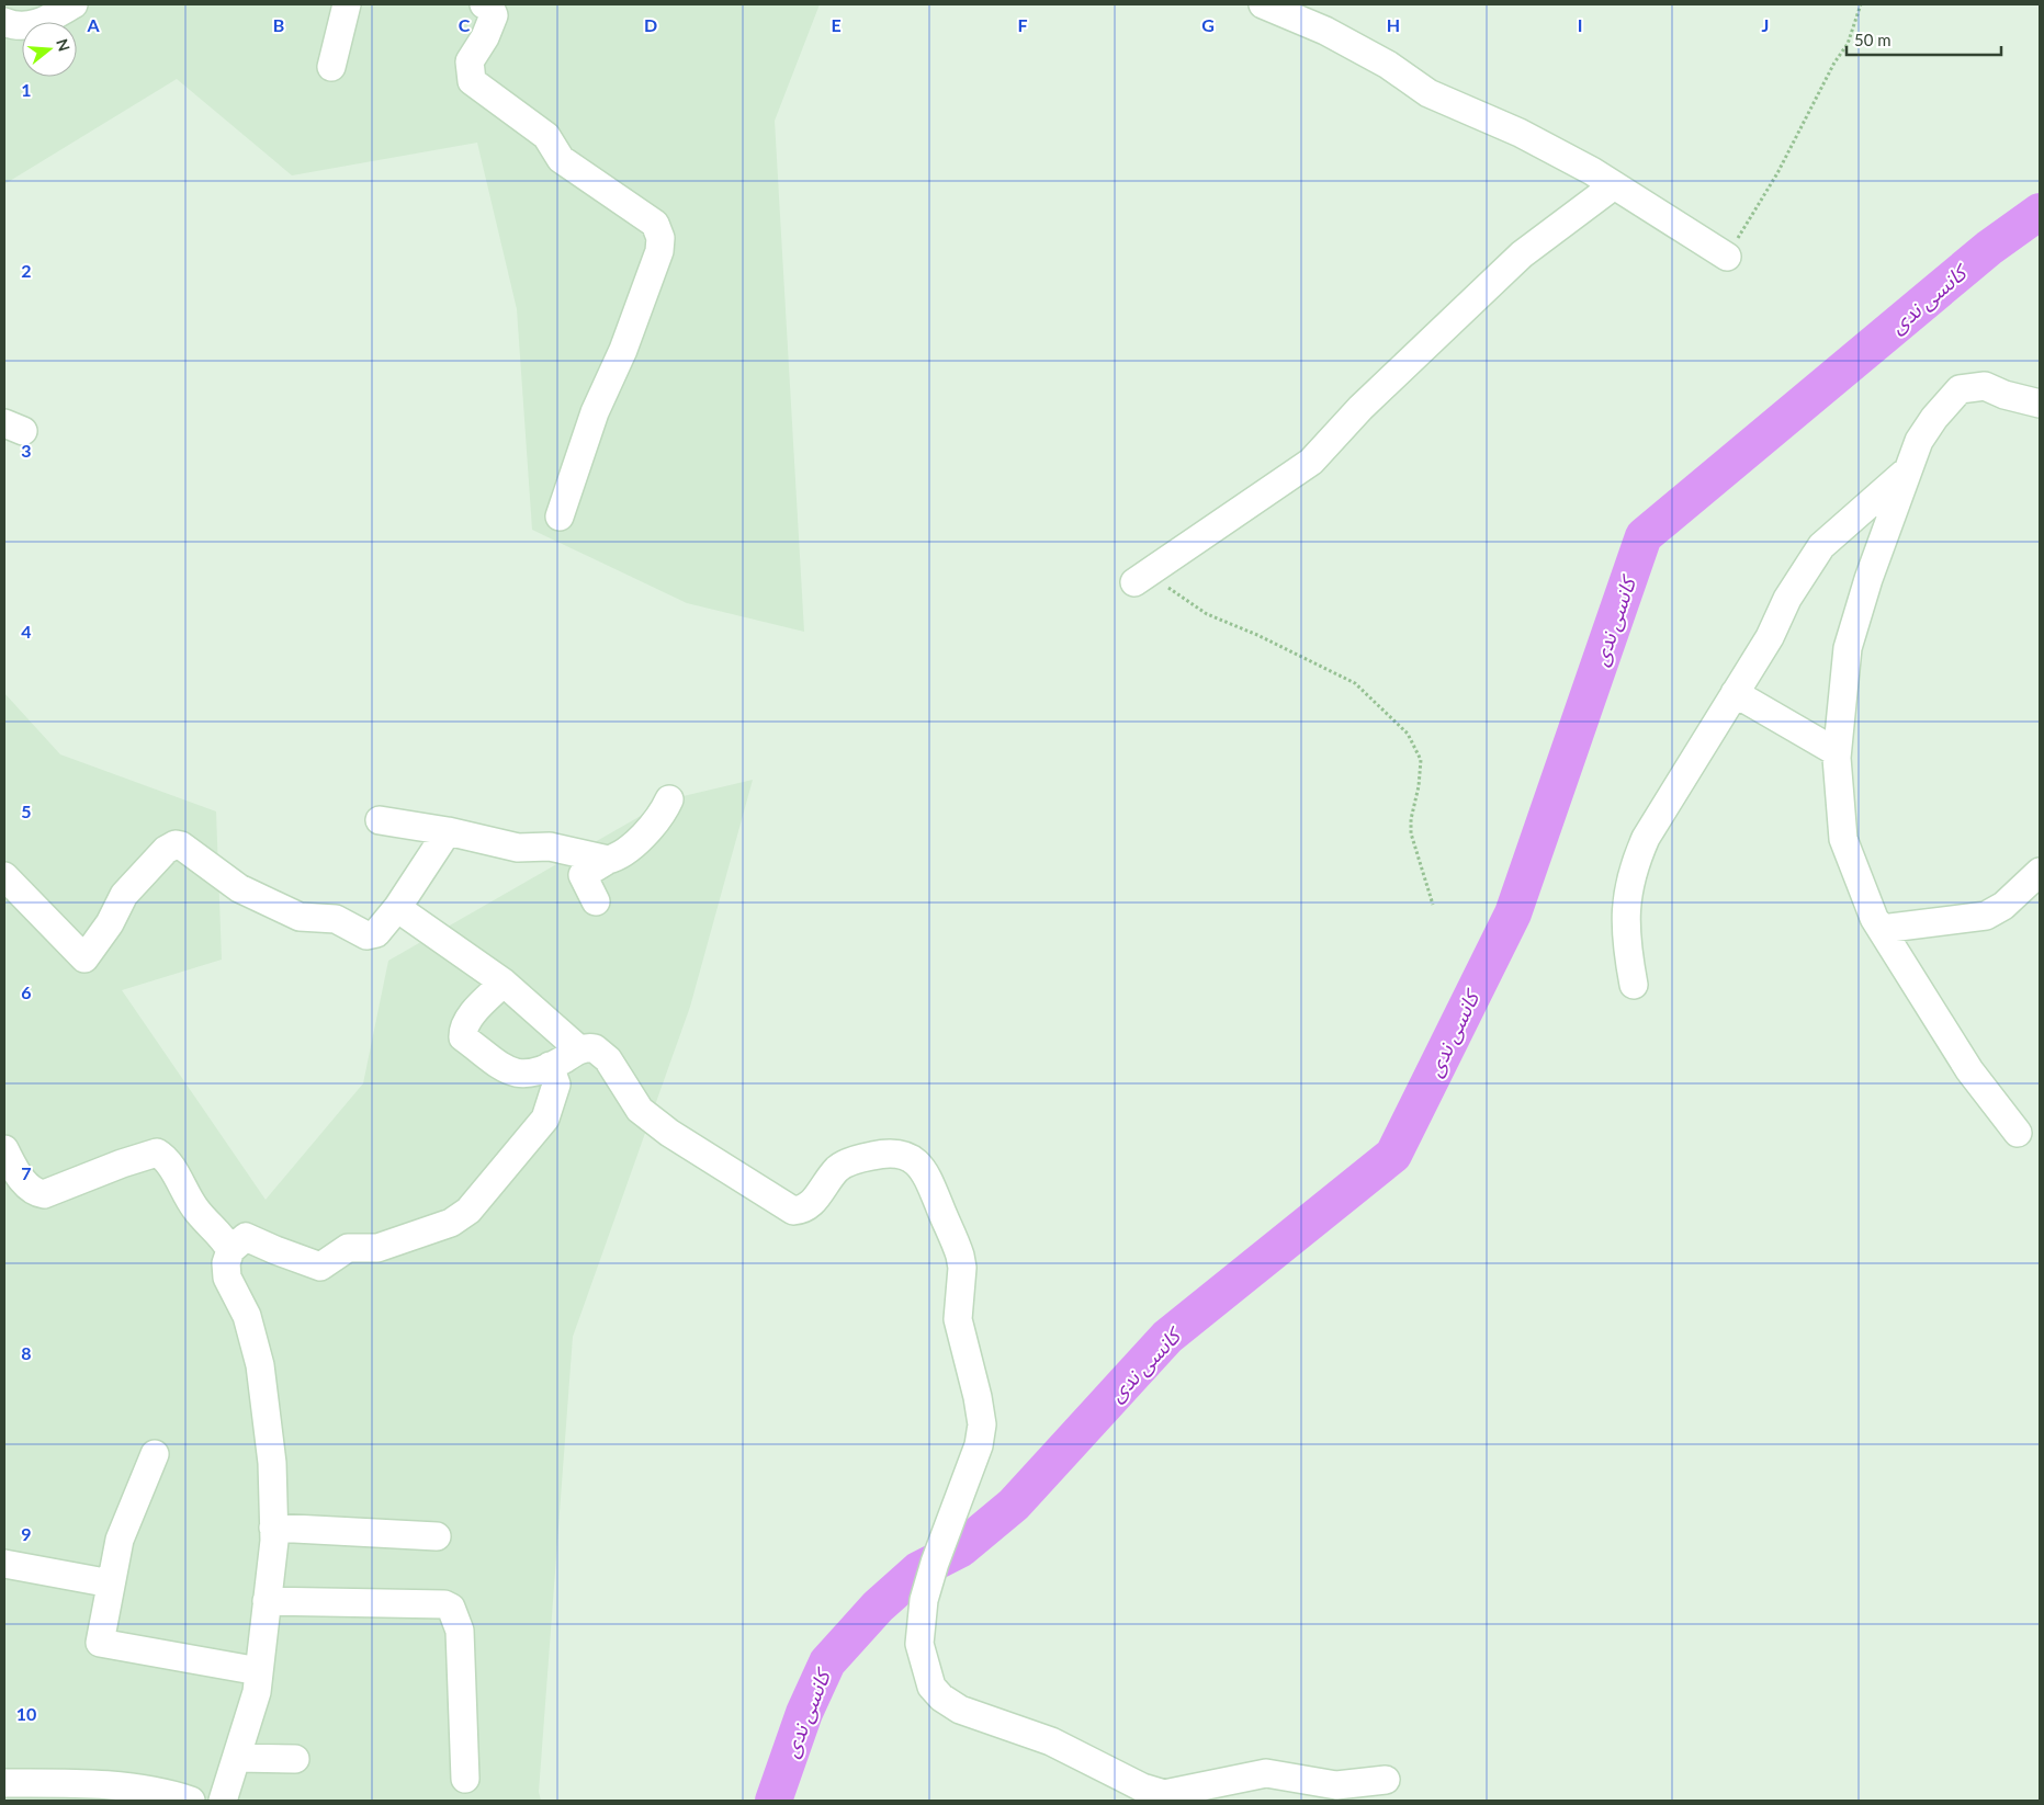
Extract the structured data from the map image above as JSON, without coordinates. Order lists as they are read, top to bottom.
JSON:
{
  "water": ["کانسی ندی"],
  "scale_bar": "50 m",
  "north": "right",
  "grid": {
    "columns": [
      "A",
      "B",
      "C",
      "D",
      "E",
      "F",
      "G",
      "H",
      "I",
      "J"
    ],
    "rows": [
      "1",
      "2",
      "3",
      "4",
      "5",
      "6",
      "7",
      "8",
      "9",
      "10"
    ]
  }
}
